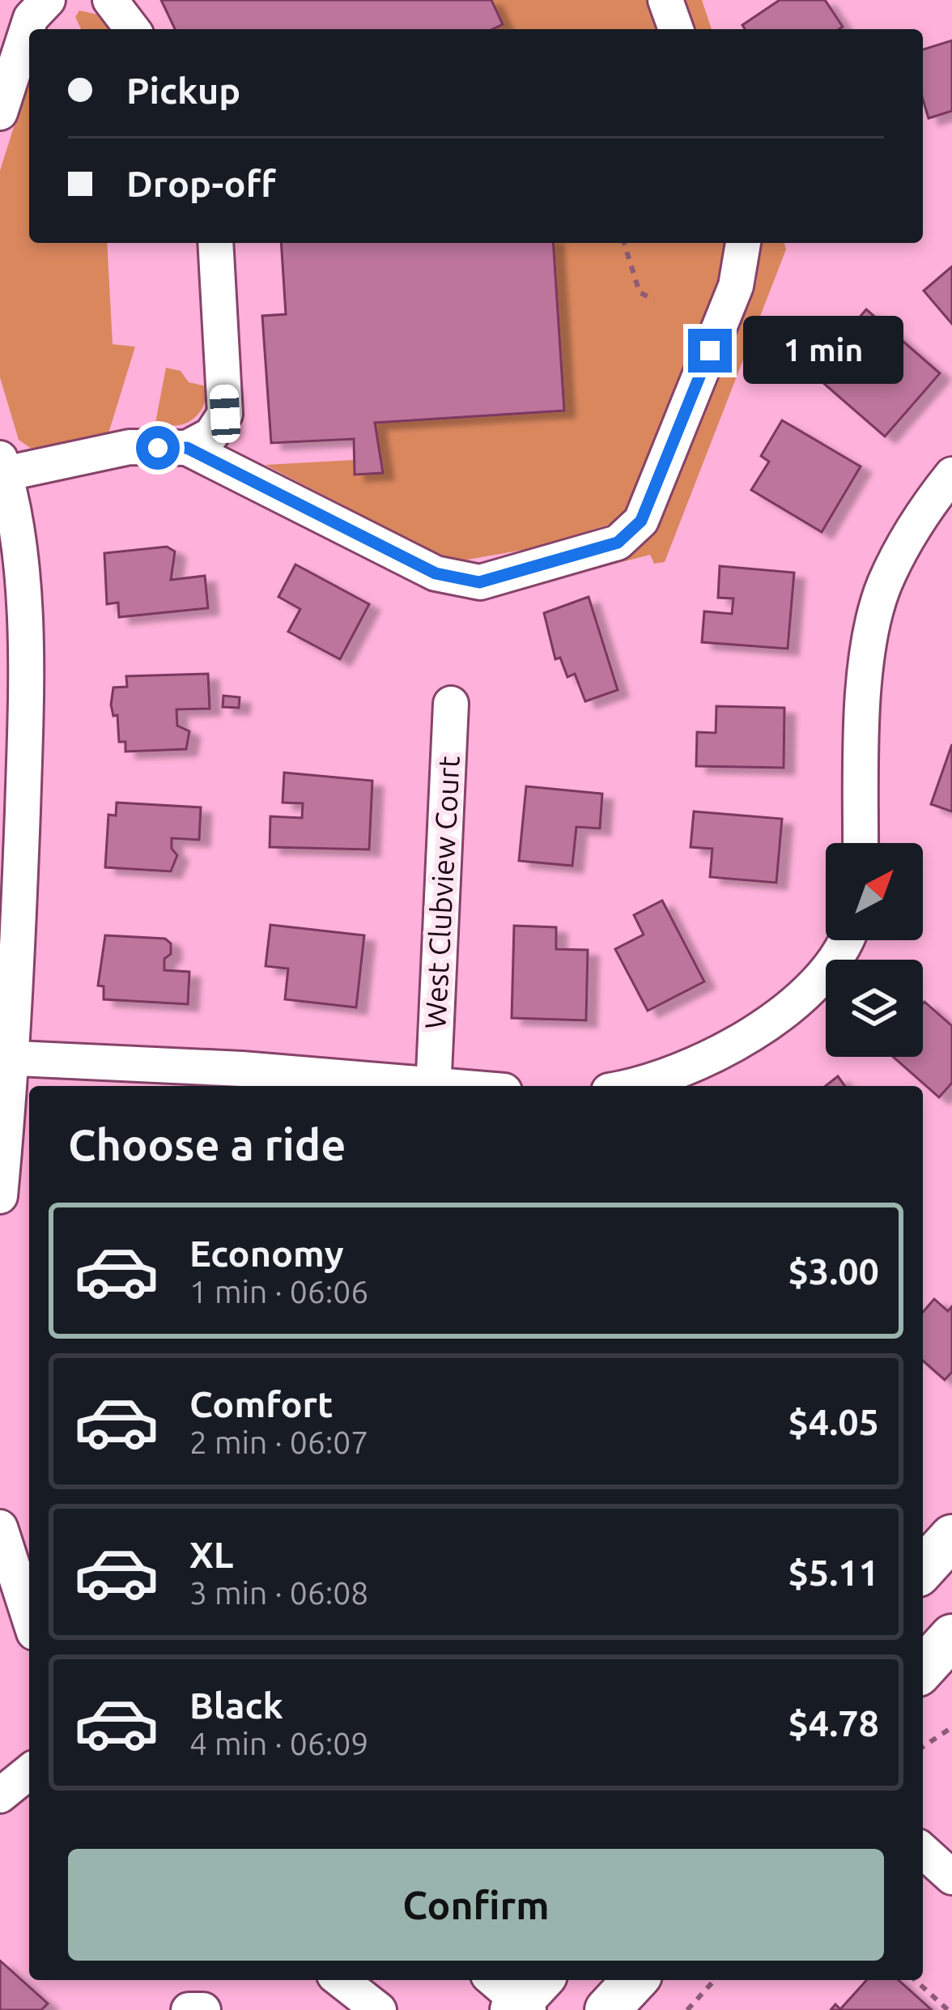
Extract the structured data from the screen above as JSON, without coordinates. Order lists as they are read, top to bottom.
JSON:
{
  "streets": {
    "street": ["West Clubview Court"]
  },
  "north": "top right",
  "page": {
    "banner": ["Pickup", "Drop-off"],
    "bubble": "1 min",
    "heading": "Choose a ride",
    "list": [
      {
        "name": "Economy",
        "note": "1 min · 06:06",
        "value": "$3.00"
      },
      {
        "name": "Comfort",
        "note": "2 min · 06:07",
        "value": "$4.05"
      },
      {
        "name": "XL",
        "note": "3 min · 06:08",
        "value": "$5.11"
      },
      {
        "name": "Black",
        "note": "4 min · 06:09",
        "value": "$4.78"
      }
    ],
    "buttons": "Confirm"
  }
}
